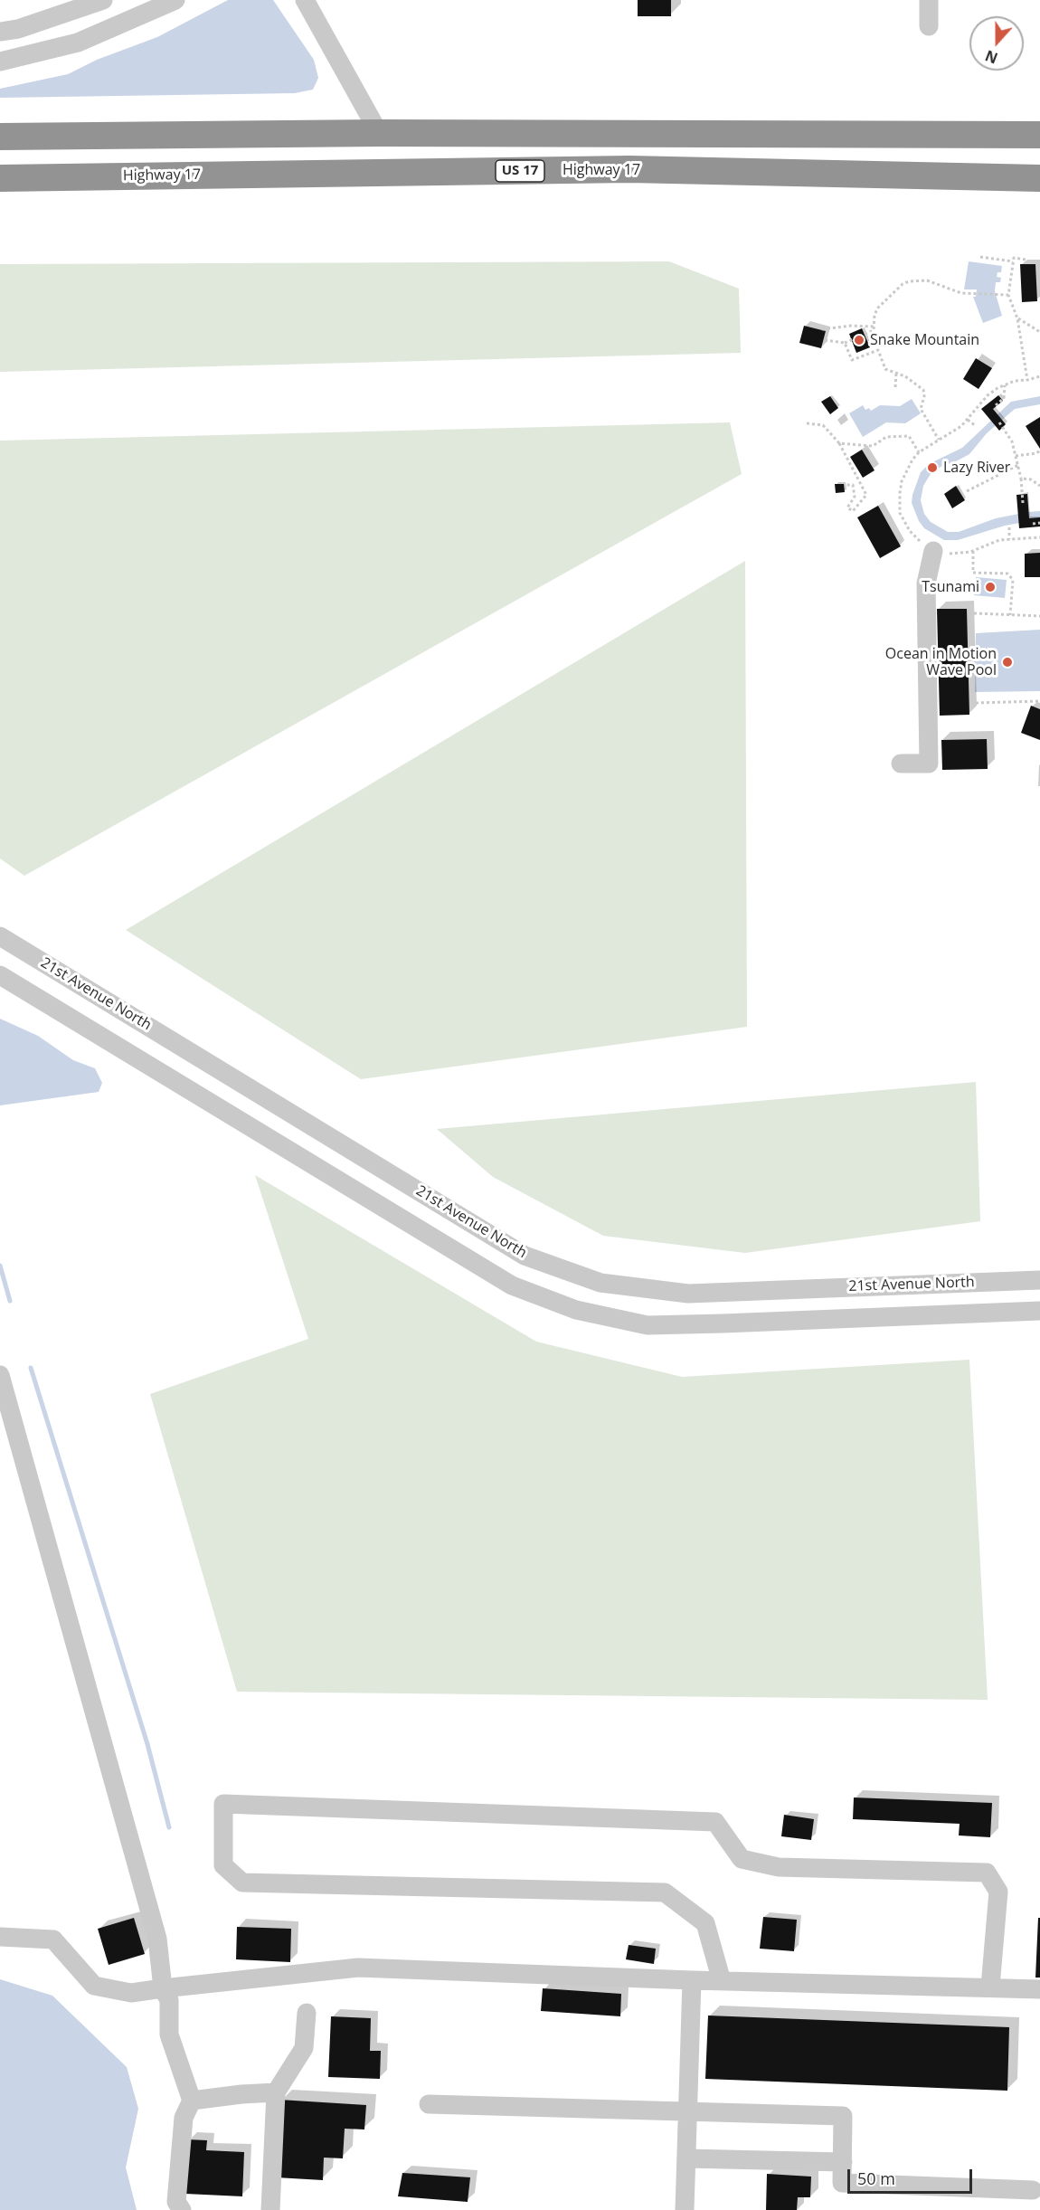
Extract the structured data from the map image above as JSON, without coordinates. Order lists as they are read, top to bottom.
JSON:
{
  "streets": {
    "highway": ["Highway 17", "US 17"],
    "street": ["21st Avenue North"]
  },
  "places": [
    "Snake Mountain",
    "Lazy River",
    "Tsunami",
    "Ocean in Motion Wave Pool"
  ],
  "scale_bar": "50 m",
  "north": "bottom"
}
